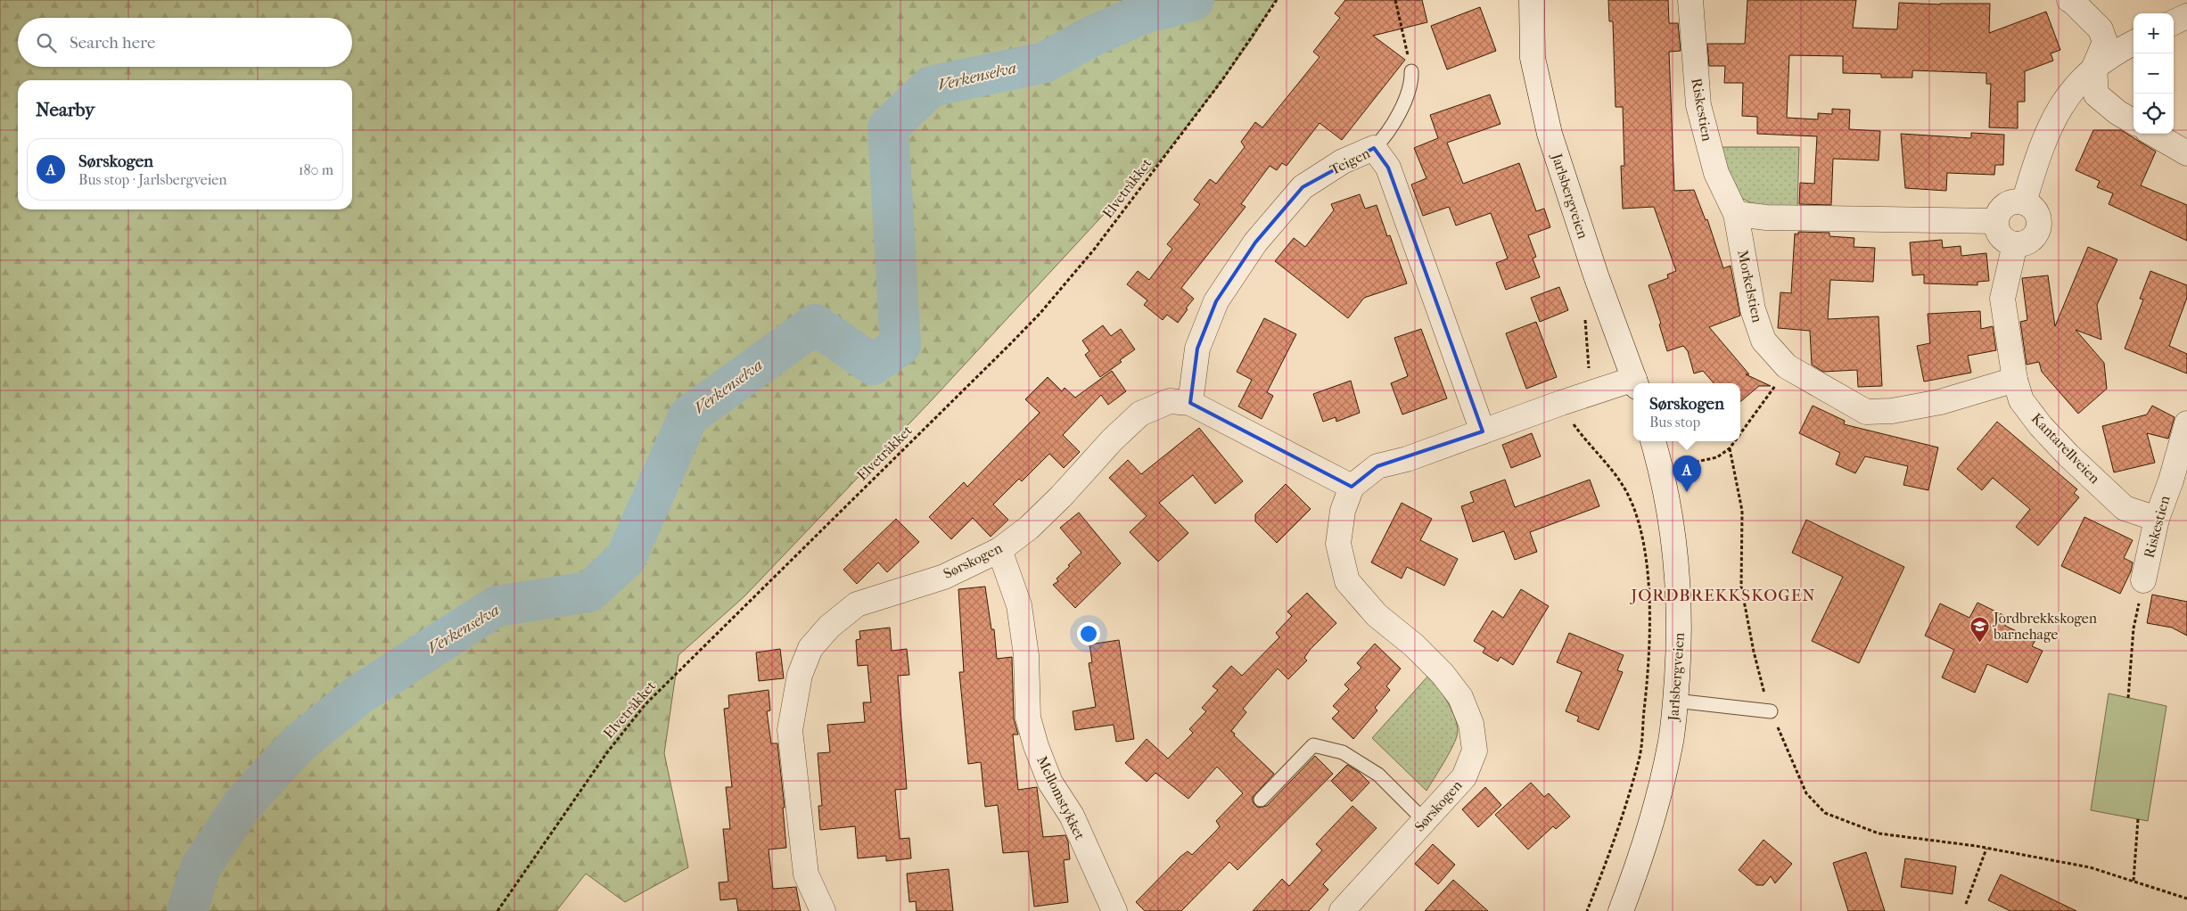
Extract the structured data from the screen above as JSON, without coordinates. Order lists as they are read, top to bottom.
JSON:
{
  "streets": {
    "street": [
      "Riskestien",
      "Teigen",
      "Jarlsbergveien",
      "Morkelstien",
      "Kantarellveien",
      "Sørskogen",
      "Mellomstykket"
    ],
    "path": ["Elvetråkket"]
  },
  "crossings": [
    ["Riskestien", "Morkelstien"],
    ["Riskestien", "Kantarellveien"],
    ["Teigen", "Sørskogen"],
    ["Morkelstien", "Kantarellveien"],
    ["Sørskogen", "Mellomstykket"]
  ],
  "districts": ["JORDBREKKSKOGEN"],
  "water": ["Verkenselva"],
  "places": {
    "school or university": ["Jordbrekkskogen barnehage"]
  },
  "page": {
    "map_buttons": ["+", "−"],
    "search": "Search here",
    "heading": "Nearby",
    "list": [
      {
        "mark": "A",
        "name": "Sørskogen",
        "note": "Bus stop · Jarlsbergveien",
        "value": "180 m"
      }
    ],
    "popup": ["Sørskogen", "Bus stop"],
    "pins": "A"
  }
}
